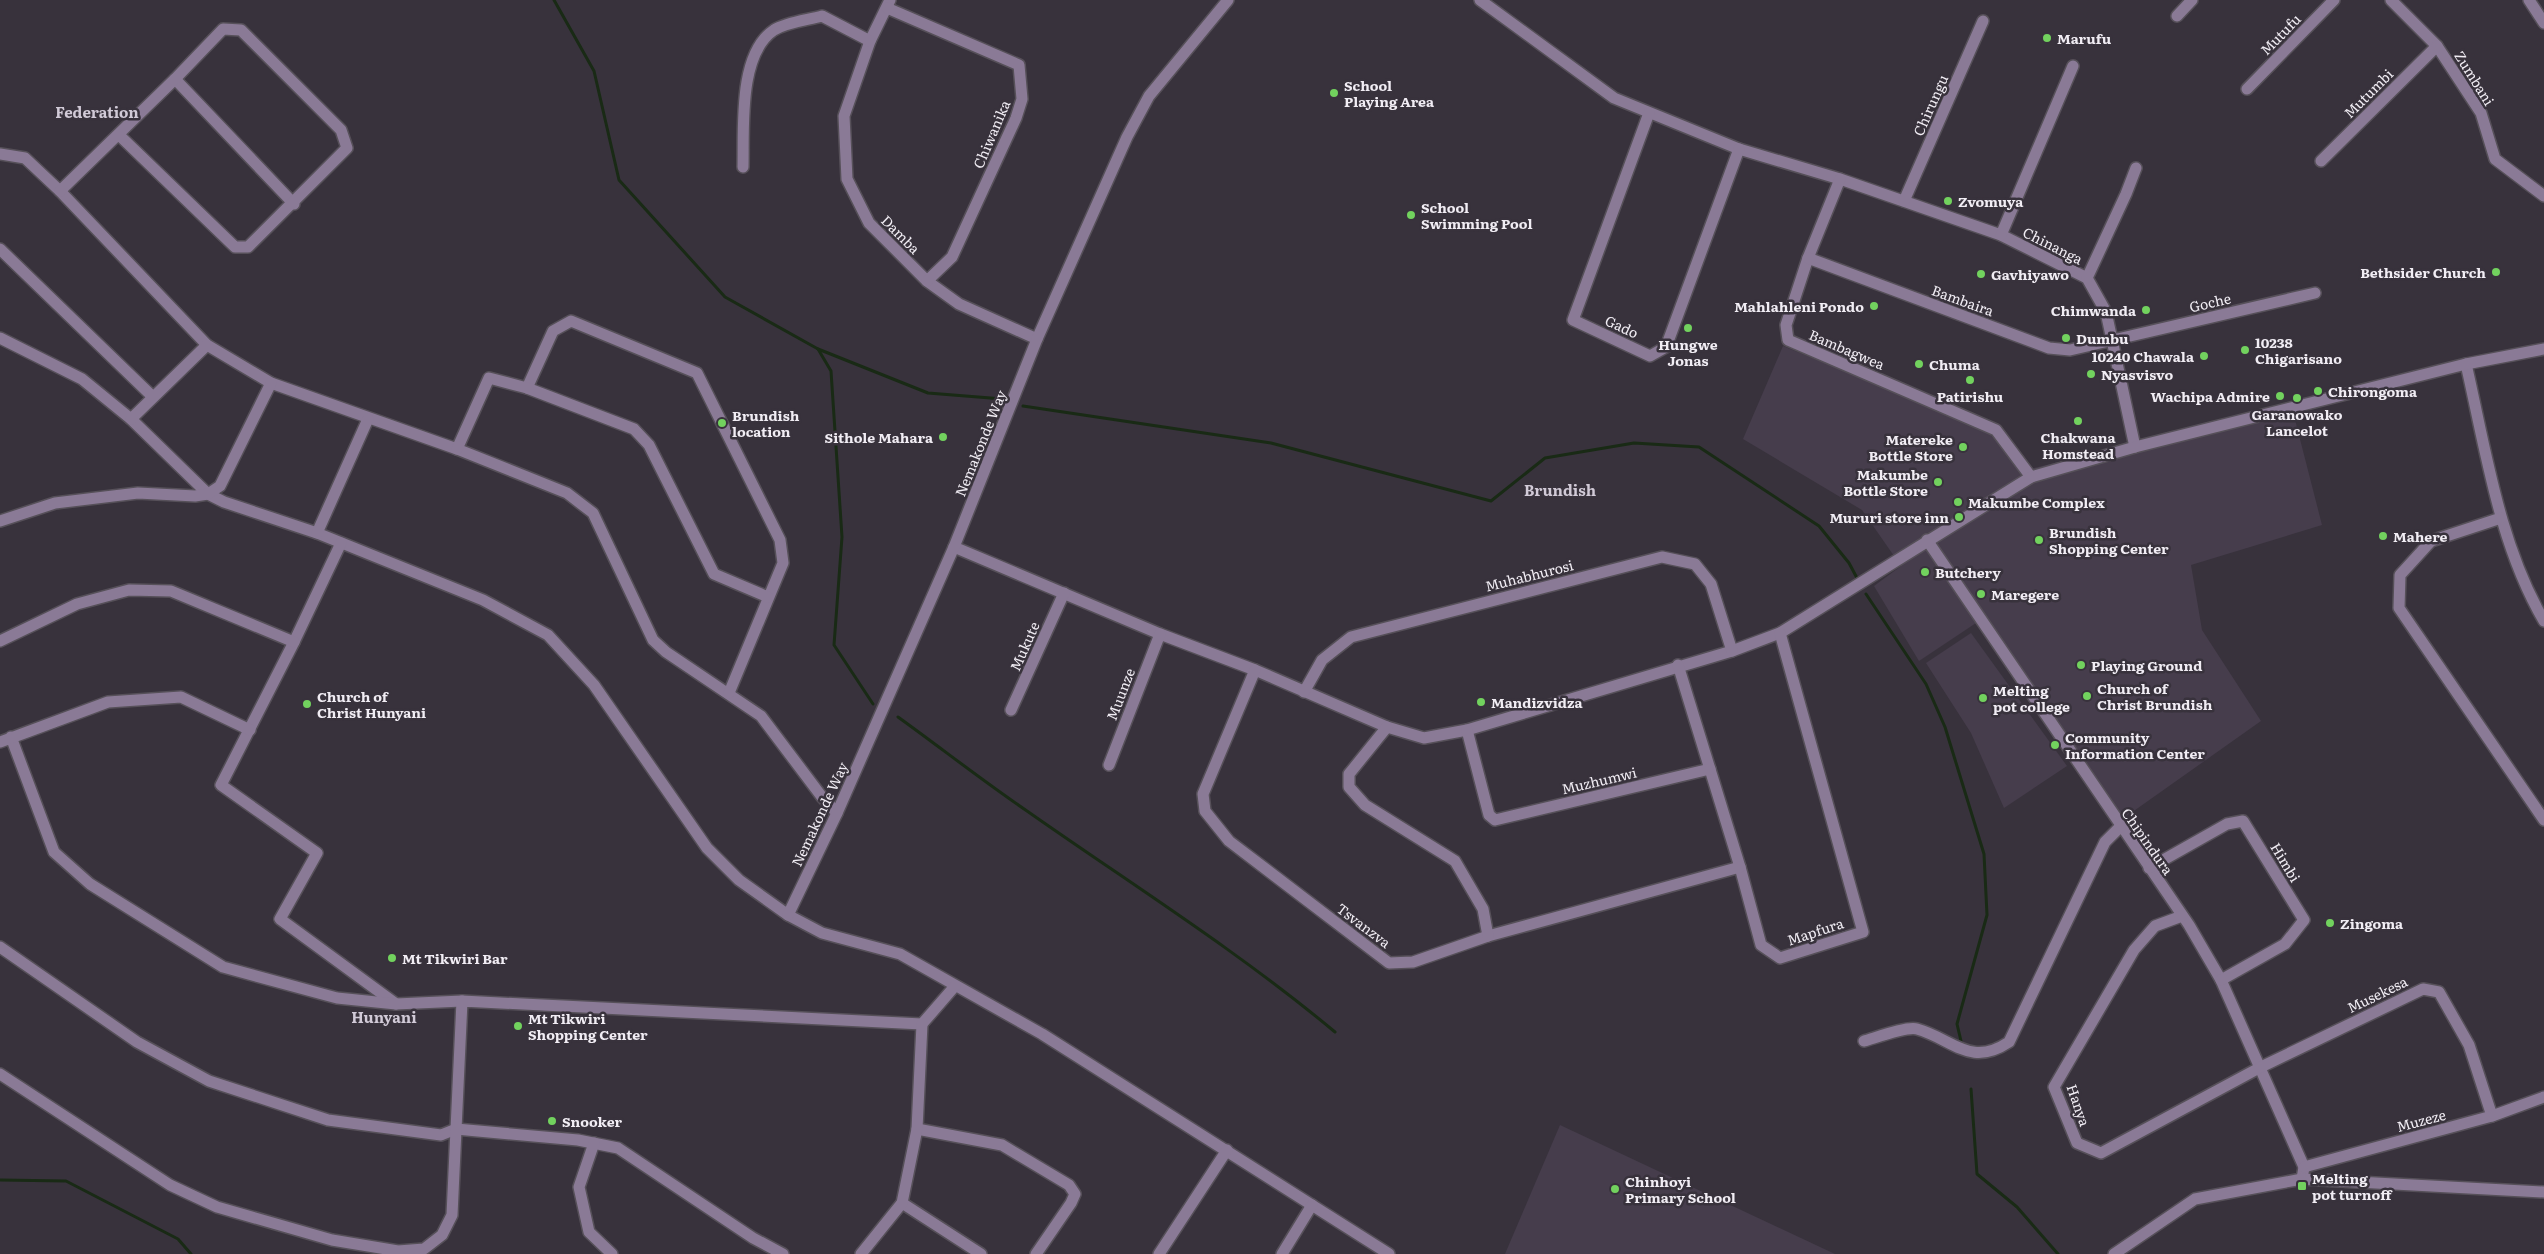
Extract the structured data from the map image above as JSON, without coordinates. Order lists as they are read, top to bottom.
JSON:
{
  "streets": {
    "street": [
      "Mutufu",
      "Zumbani",
      "Mutumbi",
      "Chirungu",
      "Chiwanika",
      "Damba",
      "Chinanga",
      "Bambaira",
      "Goche",
      "Gado",
      "Bambagwea",
      "Nemakonde Way",
      "Muhabhurosi",
      "Mukute",
      "Muunze",
      "Muzhumwi",
      "Chipindura",
      "Himbi",
      "Tsvanzva",
      "Mapfura",
      "Musekesa",
      "Hanya",
      "Muzeze"
    ]
  },
  "crossings": [
    ["Zumbani", "Mutumbi"],
    ["Chirungu", "Chinanga"],
    ["Chiwanika", "Damba"],
    ["Damba", "Nemakonde Way"],
    ["Chinanga", "Bambaira"],
    ["Chinanga", "Goche"],
    ["Chinanga", "Gado"],
    ["Chinanga", "Bambagwea"],
    ["Bambaira", "Goche"],
    ["Bambaira", "Bambagwea"],
    ["Muzhumwi", "Mapfura"],
    ["Chipindura", "Himbi"],
    ["Chipindura", "Musekesa"],
    ["Chipindura", "Hanya"],
    ["Chipindura", "Muzeze"],
    ["Tsvanzva", "Mapfura"],
    ["Musekesa", "Hanya"],
    ["Musekesa", "Muzeze"]
  ],
  "districts": ["Federation", "Brundish", "Hunyani"],
  "places": {
    "other": [
      "Marufu",
      "School Playing Area",
      "Zvomuya",
      "School Swimming Pool",
      "Bethsider Church",
      "Gavhiyawo",
      "Mahlahleni Pondo",
      "Chimwanda",
      "Hungwe Jonas",
      "Dumbu",
      "10238 Chigarisano",
      "10240 Chawala",
      "Chuma",
      "Nyasvisvo",
      "Patirishu",
      "Chirongoma",
      "Wachipa Admire",
      "Garanowako Lancelot",
      "Chakwana Homstead",
      "Brundish location",
      "Sithole Mahara",
      "Matereke Bottle Store",
      "Makumbe Bottle Store",
      "Makumbe Complex",
      "Mururi store inn",
      "Mahere",
      "Brundish Shopping Center",
      "Butchery",
      "Maregere",
      "Playing Ground",
      "Church of Christ Brundish",
      "Melting pot college",
      "Mandizvidza",
      "Church of Christ Hunyani",
      "Community Information Center",
      "Zingoma",
      "Mt Tikwiri Bar",
      "Mt Tikwiri Shopping Center",
      "Snooker",
      "Chinhoyi Primary School"
    ],
    "transit": ["Melting pot turnoff"]
  }
}
